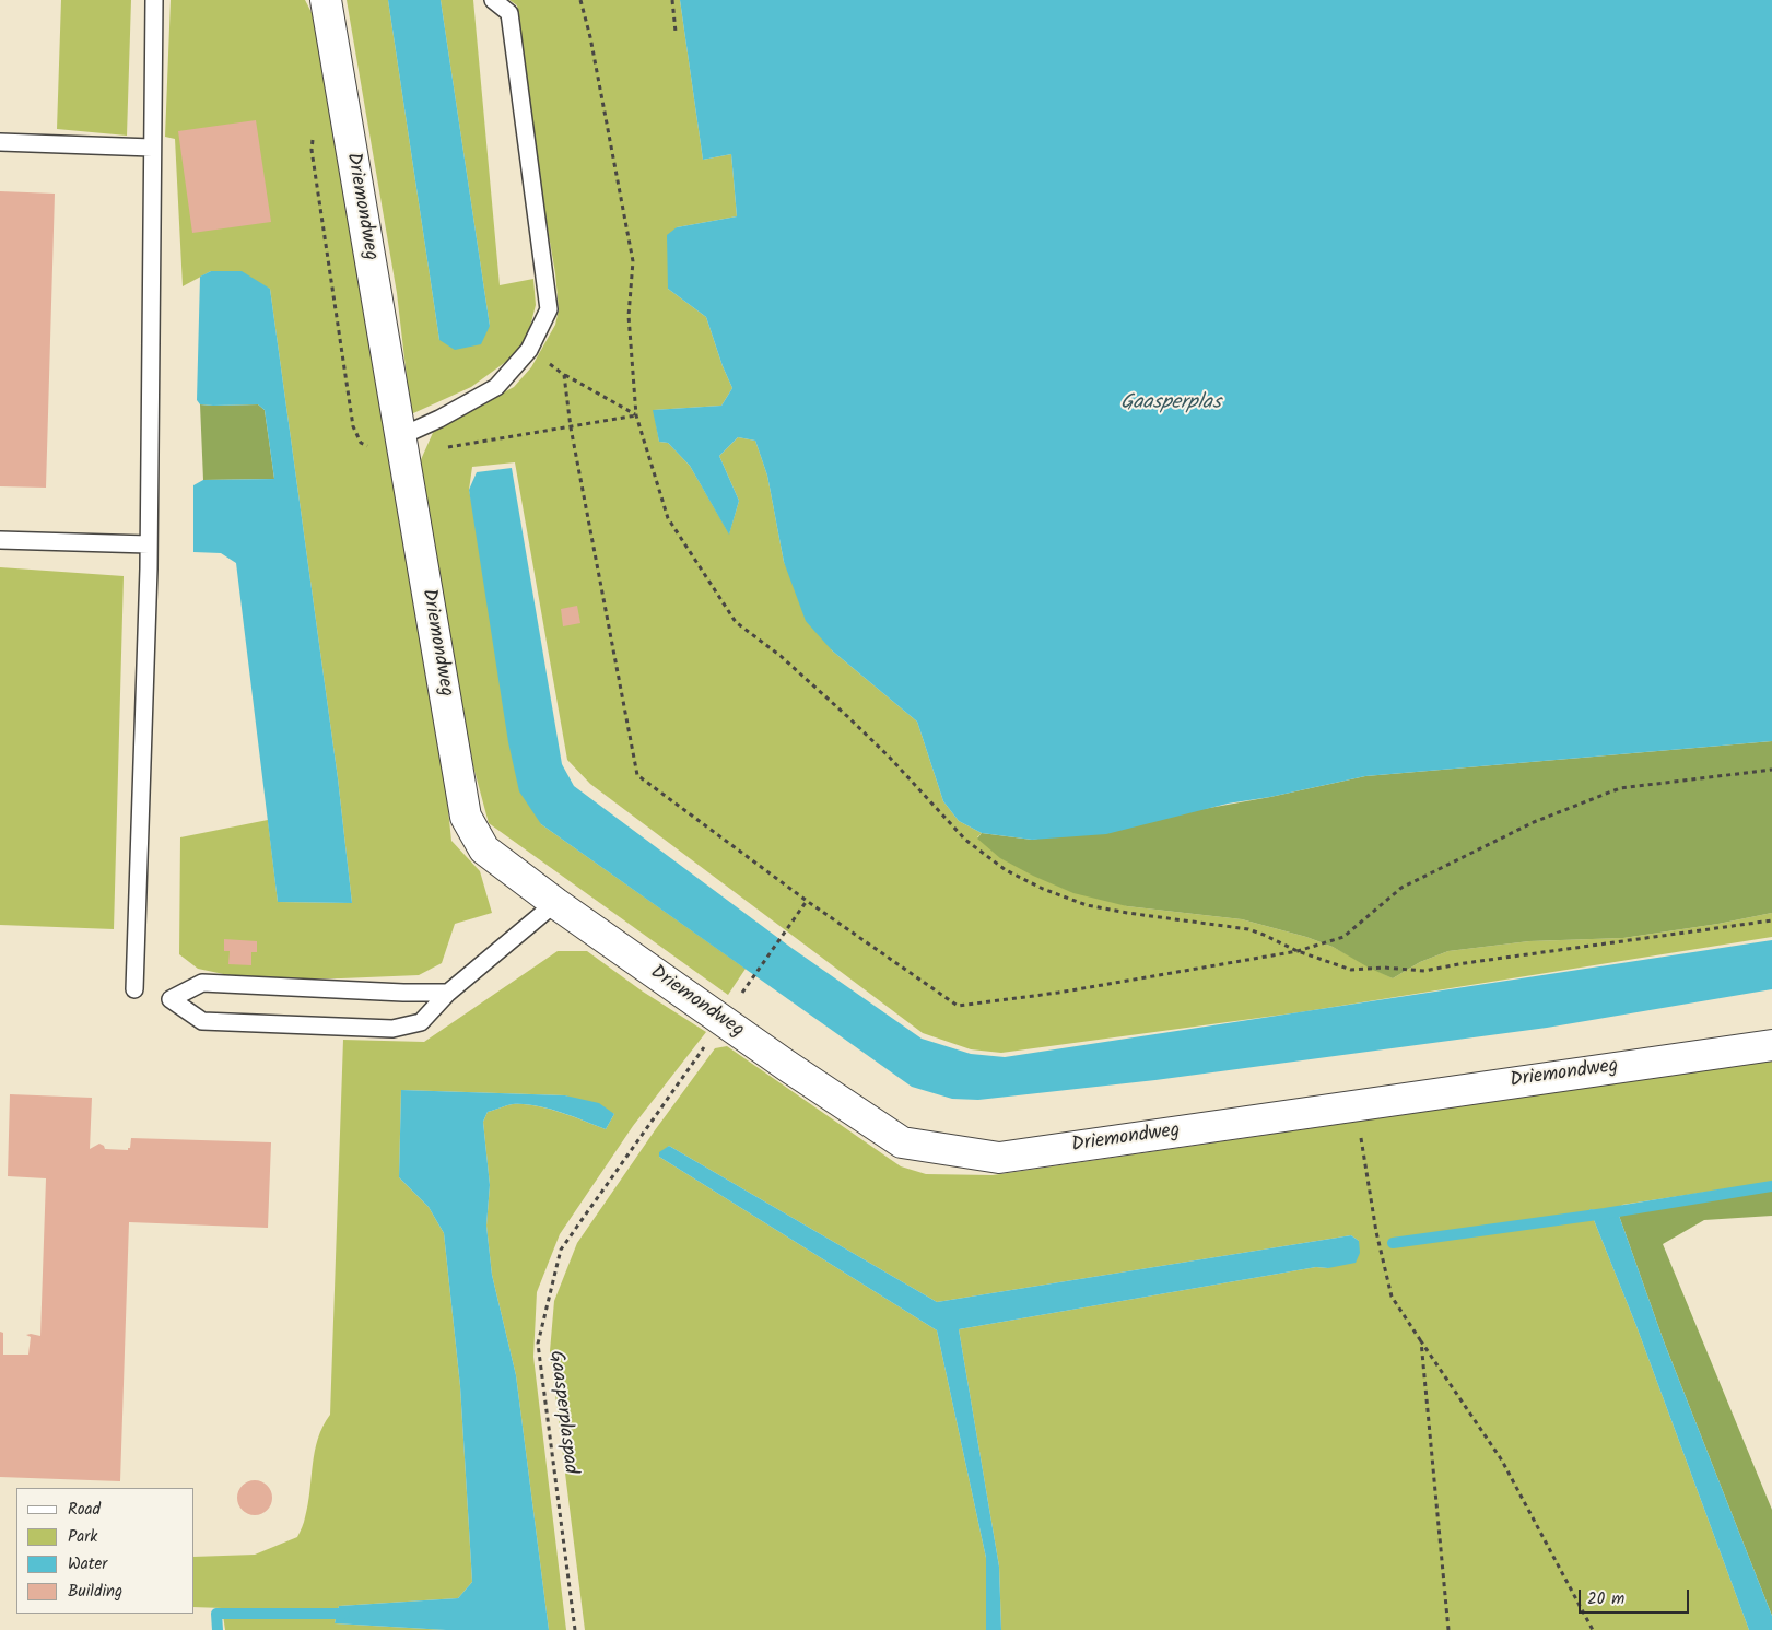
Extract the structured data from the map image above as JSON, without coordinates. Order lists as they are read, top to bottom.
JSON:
{
  "streets": {
    "street": ["Driemondweg"],
    "path": ["Gaasperplaspad"]
  },
  "crossings": [
    ["Driemondweg", "Gaasperplaspad"]
  ],
  "water": ["Gaasperplas"],
  "legend": [
    "Road",
    "Park",
    "Water",
    "Building"
  ],
  "scale_bar": "20 m"
}
